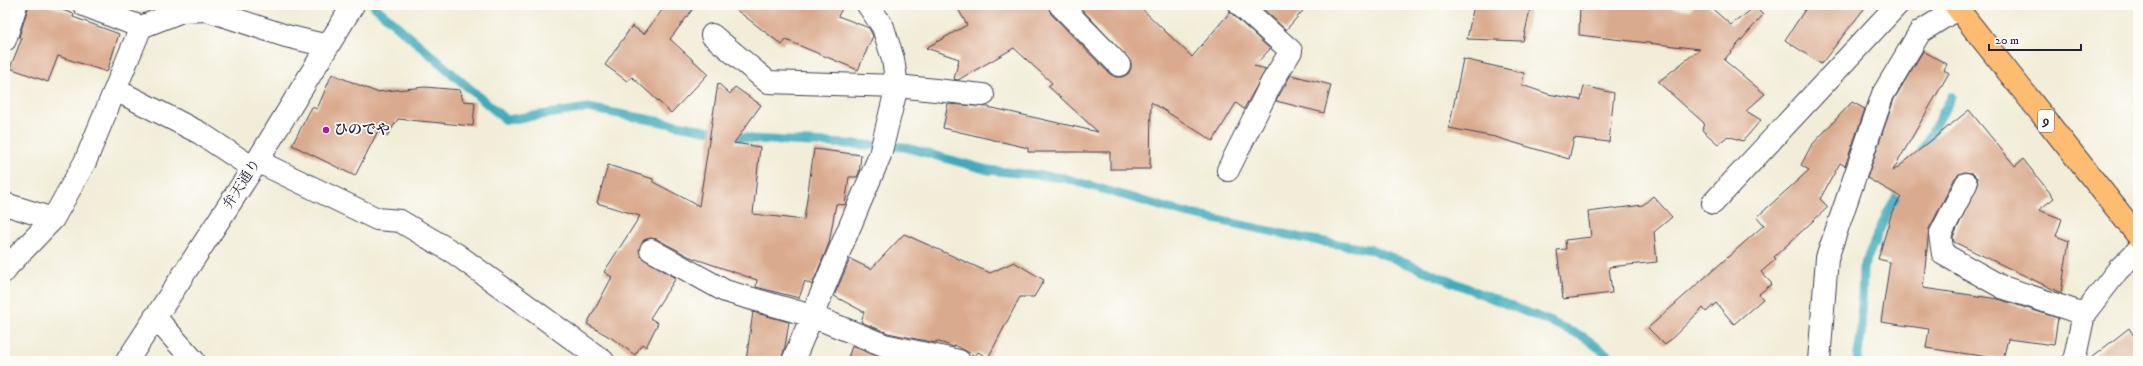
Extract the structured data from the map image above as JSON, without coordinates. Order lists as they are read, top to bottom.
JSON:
{
  "streets": {
    "main road": ["9"],
    "street": ["弁天通り"]
  },
  "places": ["ひのでや"],
  "scale_bar": "20 m"
}
